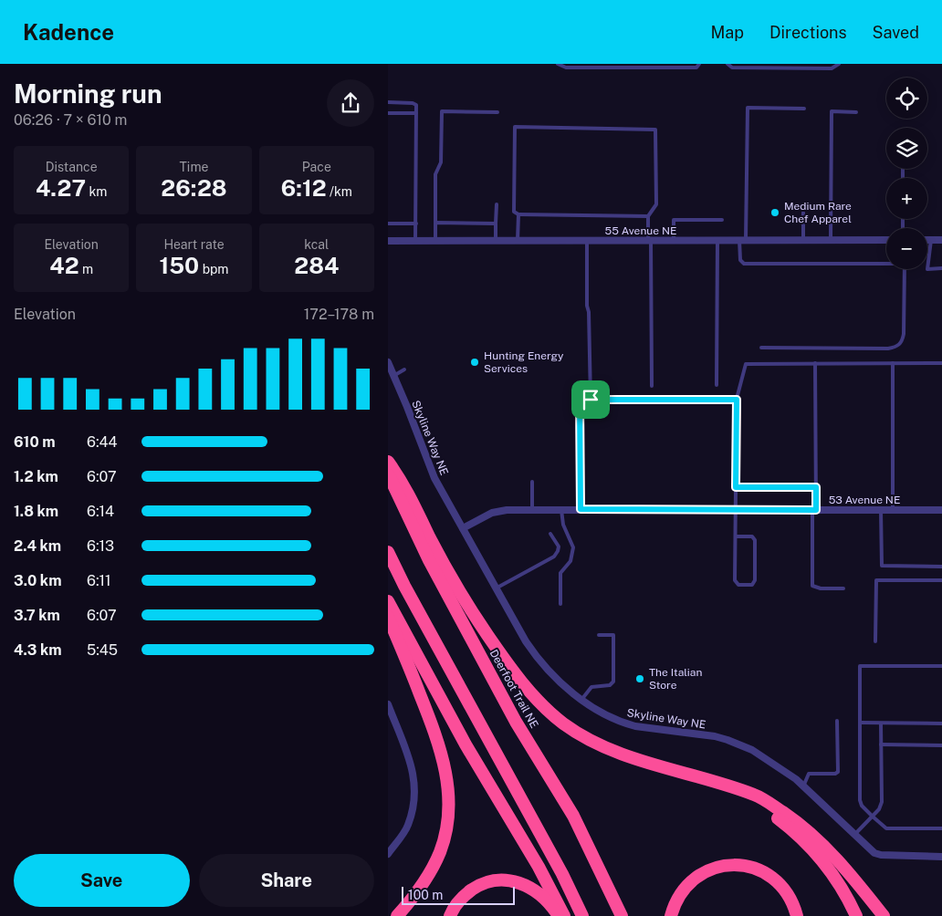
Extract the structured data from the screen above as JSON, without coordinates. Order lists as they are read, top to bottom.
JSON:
{
  "streets": {
    "highway": ["Deerfoot Trail NE"],
    "street": ["55 Avenue NE", "Skyline Way NE", "53 Avenue NE"]
  },
  "crossings": [
    ["Skyline Way NE", "53 Avenue NE"]
  ],
  "places": ["Medium Rare Chef Apparel", "Hunting Energy Services", "The Italian Store"],
  "scale_bar": "100 m",
  "page": {
    "header": "Kadence",
    "nav": ["Map", "Directions", "Saved"],
    "heading": ["Morning run", "06:26 · 7 × 610 m"],
    "map_buttons": ["+", "−"],
    "stats": [
      ["Distance", "4.27 km"],
      ["Time", "26:28"],
      ["Pace", "6:12 /km"],
      ["Elevation", "42 m"],
      ["Heart rate", "150 bpm"],
      ["kcal", "284"]
    ],
    "chart": ["Elevation", "172–178 m"],
    "list": [
      {
        "name": "610 m",
        "note": "6:44"
      },
      {
        "name": "1.2 km",
        "note": "6:07"
      },
      {
        "name": "1.8 km",
        "note": "6:14"
      },
      {
        "name": "2.4 km",
        "note": "6:13"
      },
      {
        "name": "3.0 km",
        "note": "6:11"
      },
      {
        "name": "3.7 km",
        "note": "6:07"
      },
      {
        "name": "4.3 km",
        "note": "5:45"
      }
    ],
    "buttons": ["Save", "Share"],
    "scale": "100 m"
  }
}
